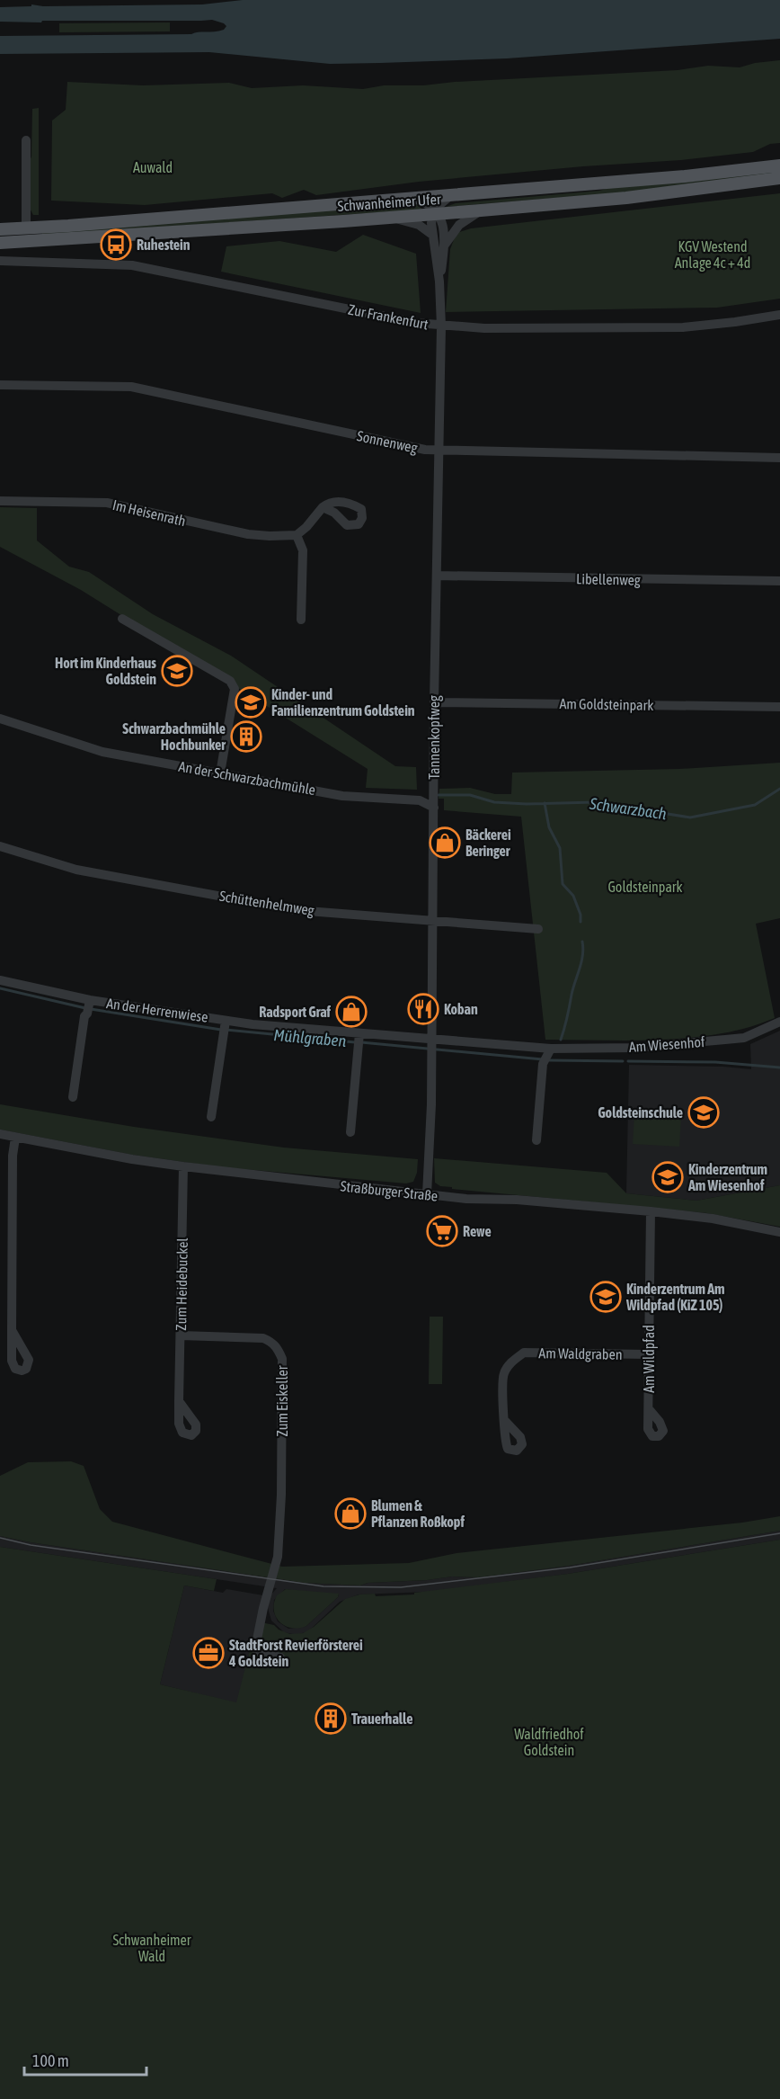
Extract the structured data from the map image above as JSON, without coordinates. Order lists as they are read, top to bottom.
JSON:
{
  "streets": {
    "main road": ["Schwanheimer Ufer"],
    "street": [
      "Zur Frankenfurt",
      "Sonnenweg",
      "Im Heisenrath",
      "Libellenweg",
      "Am Goldsteinpark",
      "Tannenkopfweg",
      "An der Schwarzbachmühle",
      "Schüttenhelmweg",
      "An der Herrenwiese",
      "Am Wiesenhof",
      "Straßburger Straße",
      "Zum Heidebuckel",
      "Am Waldgraben",
      "Am Wildpfad",
      "Zum Eiskeller"
    ]
  },
  "crossings": [
    ["Schwanheimer Ufer", "Tannenkopfweg"],
    ["Zur Frankenfurt", "Tannenkopfweg"],
    ["Sonnenweg", "Tannenkopfweg"],
    ["Libellenweg", "Tannenkopfweg"],
    ["Am Goldsteinpark", "Tannenkopfweg"],
    ["Tannenkopfweg", "An der Schwarzbachmühle"],
    ["Tannenkopfweg", "Schüttenhelmweg"],
    ["Tannenkopfweg", "An der Herrenwiese"],
    ["Tannenkopfweg", "Am Wiesenhof"],
    ["Tannenkopfweg", "Straßburger Straße"],
    ["An der Herrenwiese", "Am Wiesenhof"],
    ["Straßburger Straße", "Zum Heidebuckel"],
    ["Straßburger Straße", "Am Wildpfad"],
    ["Zum Heidebuckel", "Zum Eiskeller"],
    ["Am Waldgraben", "Am Wildpfad"]
  ],
  "water": ["Schwarzbach", "Mühlgraben"],
  "parks": [
    "Auwald",
    "KGV Westend Anlage 4c + 4d",
    "Goldsteinpark",
    "Waldfriedhof Goldstein",
    "Schwanheimer Wald"
  ],
  "places": {
    "bus stop": ["Ruhestein"],
    "school or university": [
      "Hort im Kinderhaus Goldstein",
      "Kinder- und Familienzentrum Goldstein",
      "Goldsteinschule",
      "Kinderzentrum Am Wiesenhof",
      "Kinderzentrum Am Wildpfad (KiZ 105)"
    ],
    "building": ["Schwarzbachmühle Hochbunker", "Trauerhalle"],
    "shop": ["Bäckerei Beringer", "Radsport Graf", "Blumen & Pflanzen Roßkopf"],
    "restaurant": ["Koban"],
    "supermarket": ["Rewe"],
    "office": ["StadtForst Revierförsterei 4 Goldstein"]
  },
  "scale_bar": "100 m"
}
